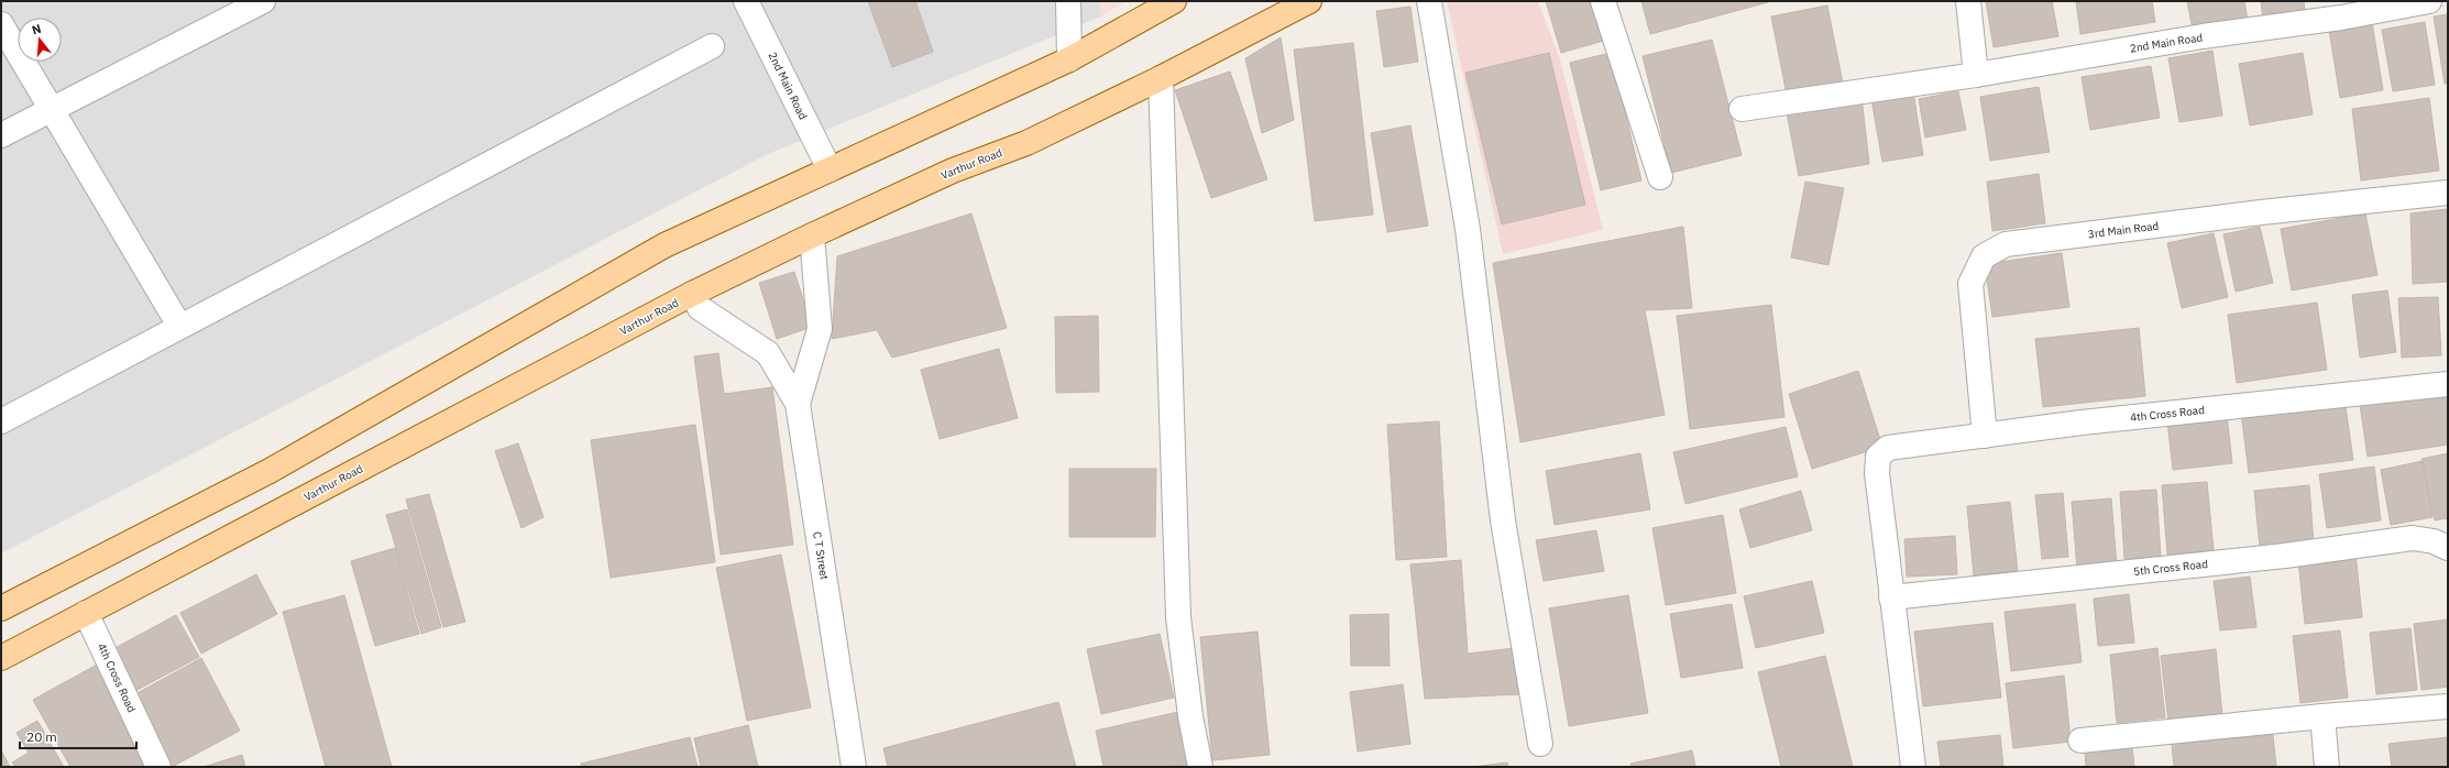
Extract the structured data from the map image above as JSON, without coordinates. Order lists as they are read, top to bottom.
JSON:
{
  "streets": {
    "main road": ["Varthur Road"],
    "street": [
      "2nd Main Road",
      "3rd Main Road",
      "4th Cross Road",
      "C T Street",
      "5th Cross Road"
    ]
  },
  "crossings": [
    ["Varthur Road", "4th Cross Road"],
    ["Varthur Road", "C T Street"],
    ["3rd Main Road", "4th Cross Road"],
    ["4th Cross Road", "5th Cross Road"]
  ],
  "scale_bar": "20 m",
  "north": "top"
}
